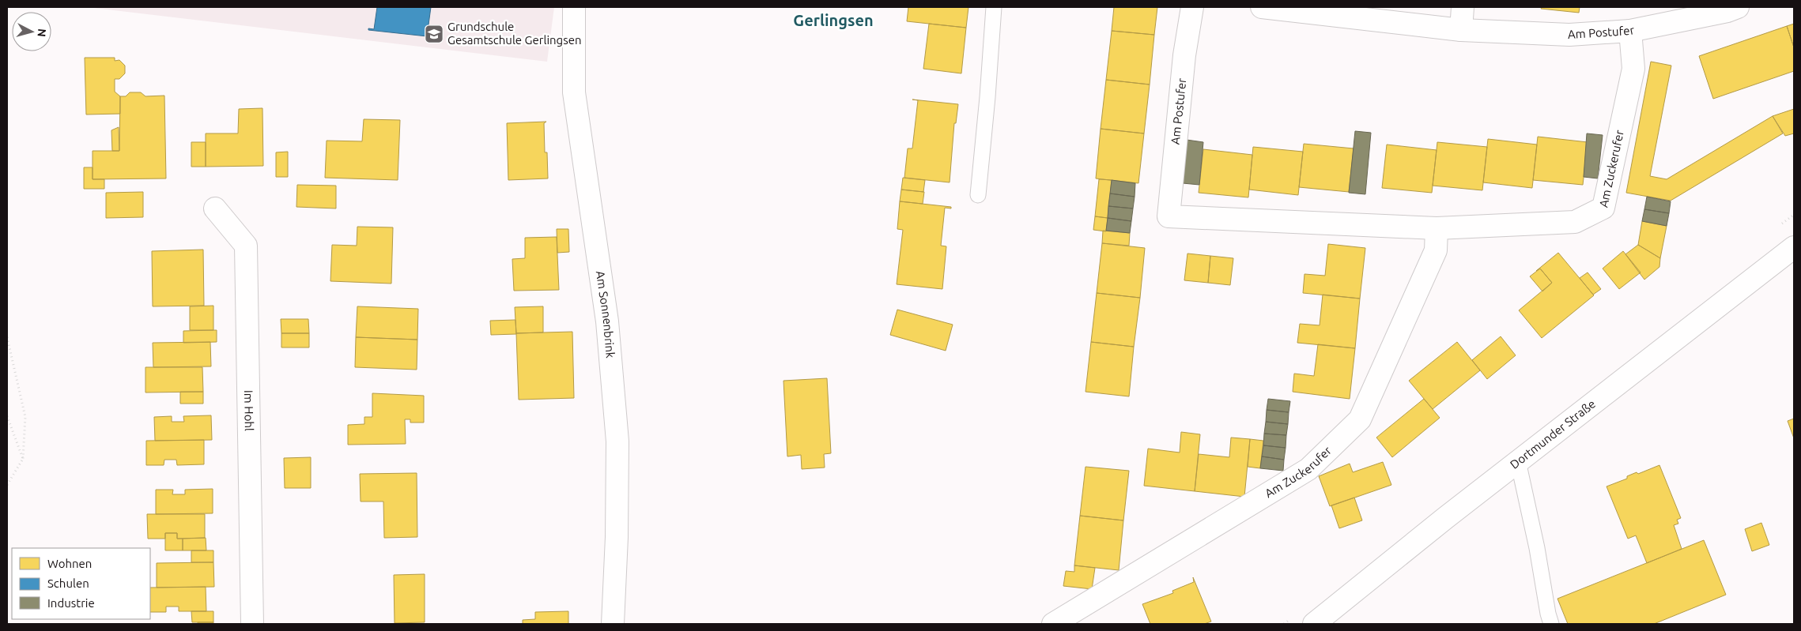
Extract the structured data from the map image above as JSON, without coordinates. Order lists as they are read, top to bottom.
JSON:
{
  "streets": {
    "street": [
      "Am Postufer",
      "Am Zuckerufer",
      "Am Sonnenbrink",
      "Im Hohl",
      "Dortmunder Straße"
    ]
  },
  "crossings": [
    ["Am Postufer", "Am Zuckerufer"]
  ],
  "districts": ["Gerlingsen"],
  "places": {
    "school or university": ["Grundschule Gesamtschule Gerlingsen"]
  },
  "legend": ["Wohnen", "Schulen", "Industrie"],
  "north": "right"
}
